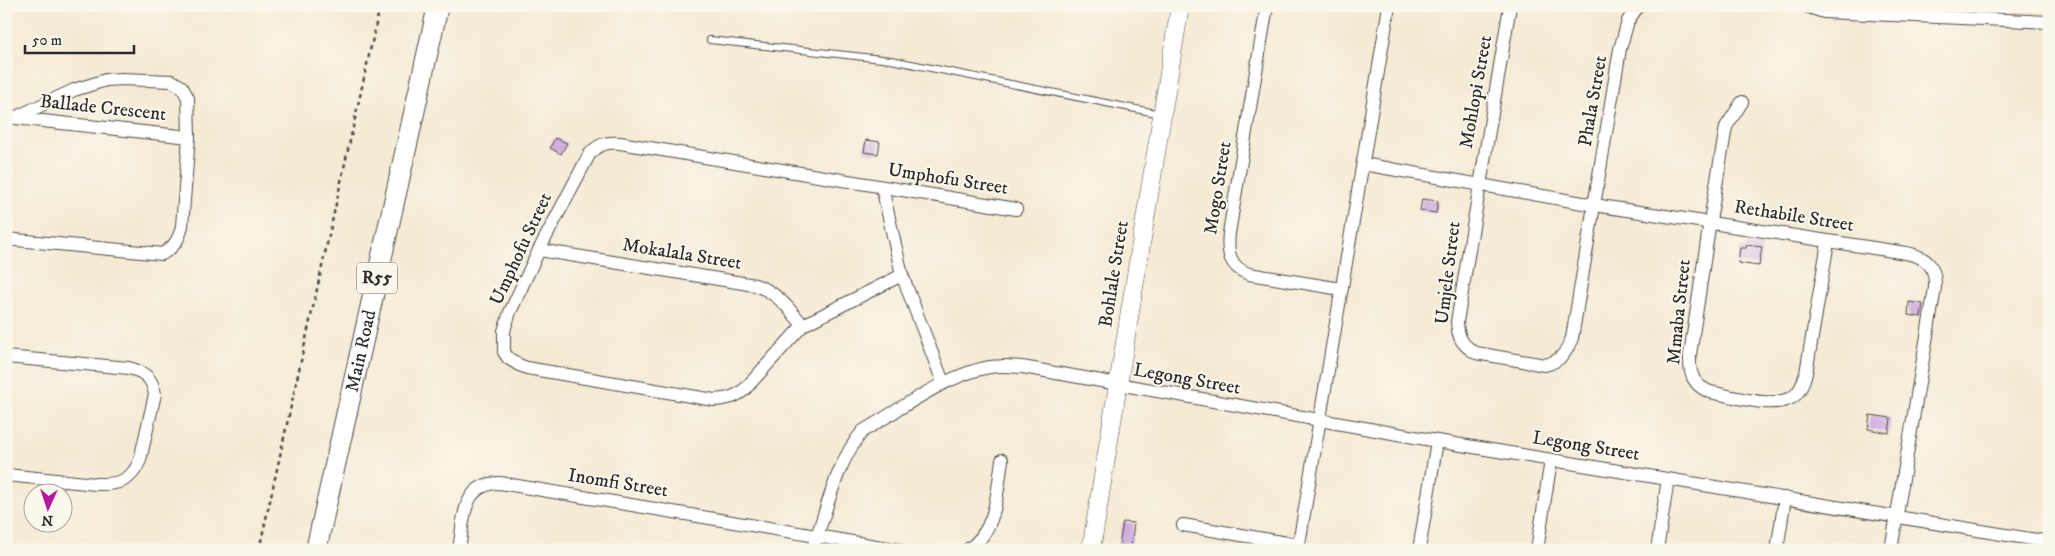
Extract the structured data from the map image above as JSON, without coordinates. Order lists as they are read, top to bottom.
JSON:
{
  "streets": {
    "main road": ["R55", "Main Road"],
    "street": [
      "Mohlopi Street",
      "Phala Street",
      "Ballade Crescent",
      "Umphofu Street",
      "Mogo Street",
      "Rethabile Street",
      "Mokalala Street",
      "Umjele Street",
      "Bohlale Street",
      "Mmaba Street",
      "Legong Street",
      "Inomfi Street"
    ]
  },
  "crossings": [
    ["Mohlopi Street", "Rethabile Street"],
    ["Mohlopi Street", "Umjele Street"],
    ["Phala Street", "Rethabile Street"],
    ["Phala Street", "Umjele Street"],
    ["Umphofu Street", "Mokalala Street"],
    ["Rethabile Street", "Umjele Street"],
    ["Rethabile Street", "Mmaba Street"],
    ["Rethabile Street", "Legong Street"],
    ["Bohlale Street", "Legong Street"],
    ["Legong Street", "Inomfi Street"]
  ],
  "scale_bar": "50 m",
  "north": "bottom"
}
